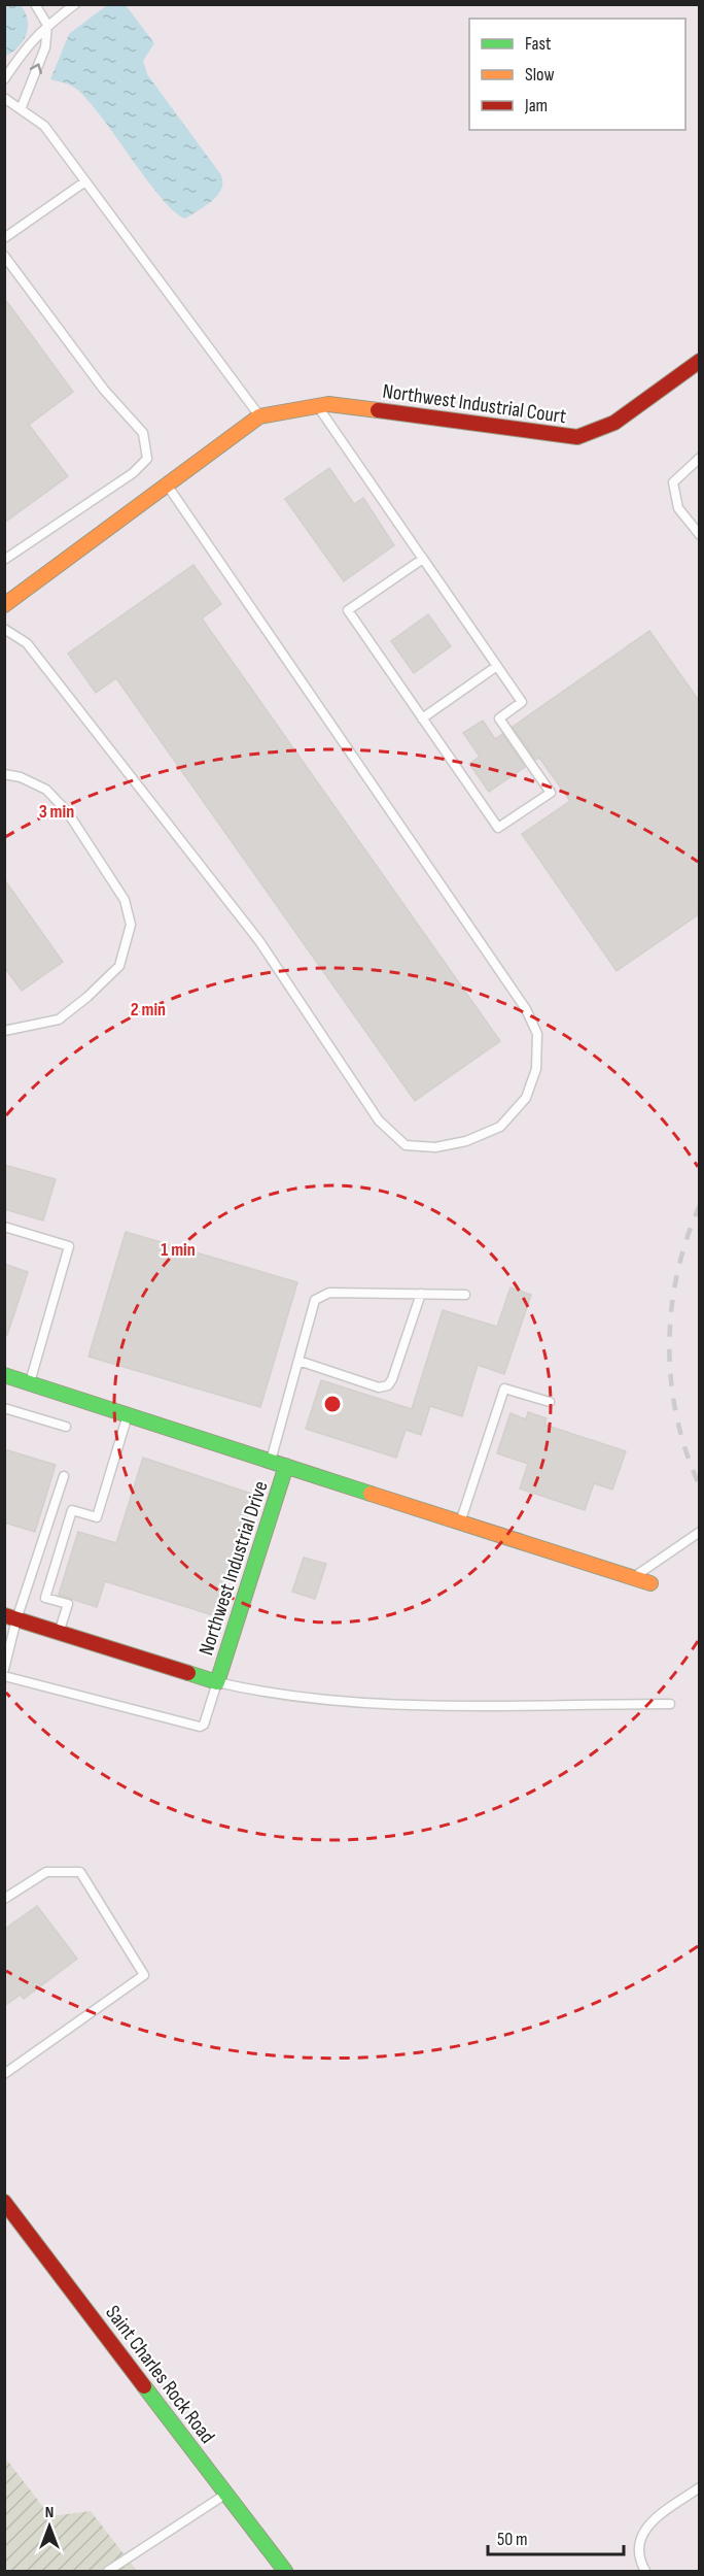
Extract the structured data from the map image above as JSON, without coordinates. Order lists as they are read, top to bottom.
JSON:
{
  "streets": {
    "street": ["Northwest Industrial Court", "Northwest Industrial Drive", "Saint Charles Rock Road"]
  },
  "legend": ["Fast", "Slow", "Jam"],
  "scale_bar": "50 m",
  "north": "top",
  "rings": ["3 min", "2 min", "1 min"]
}
